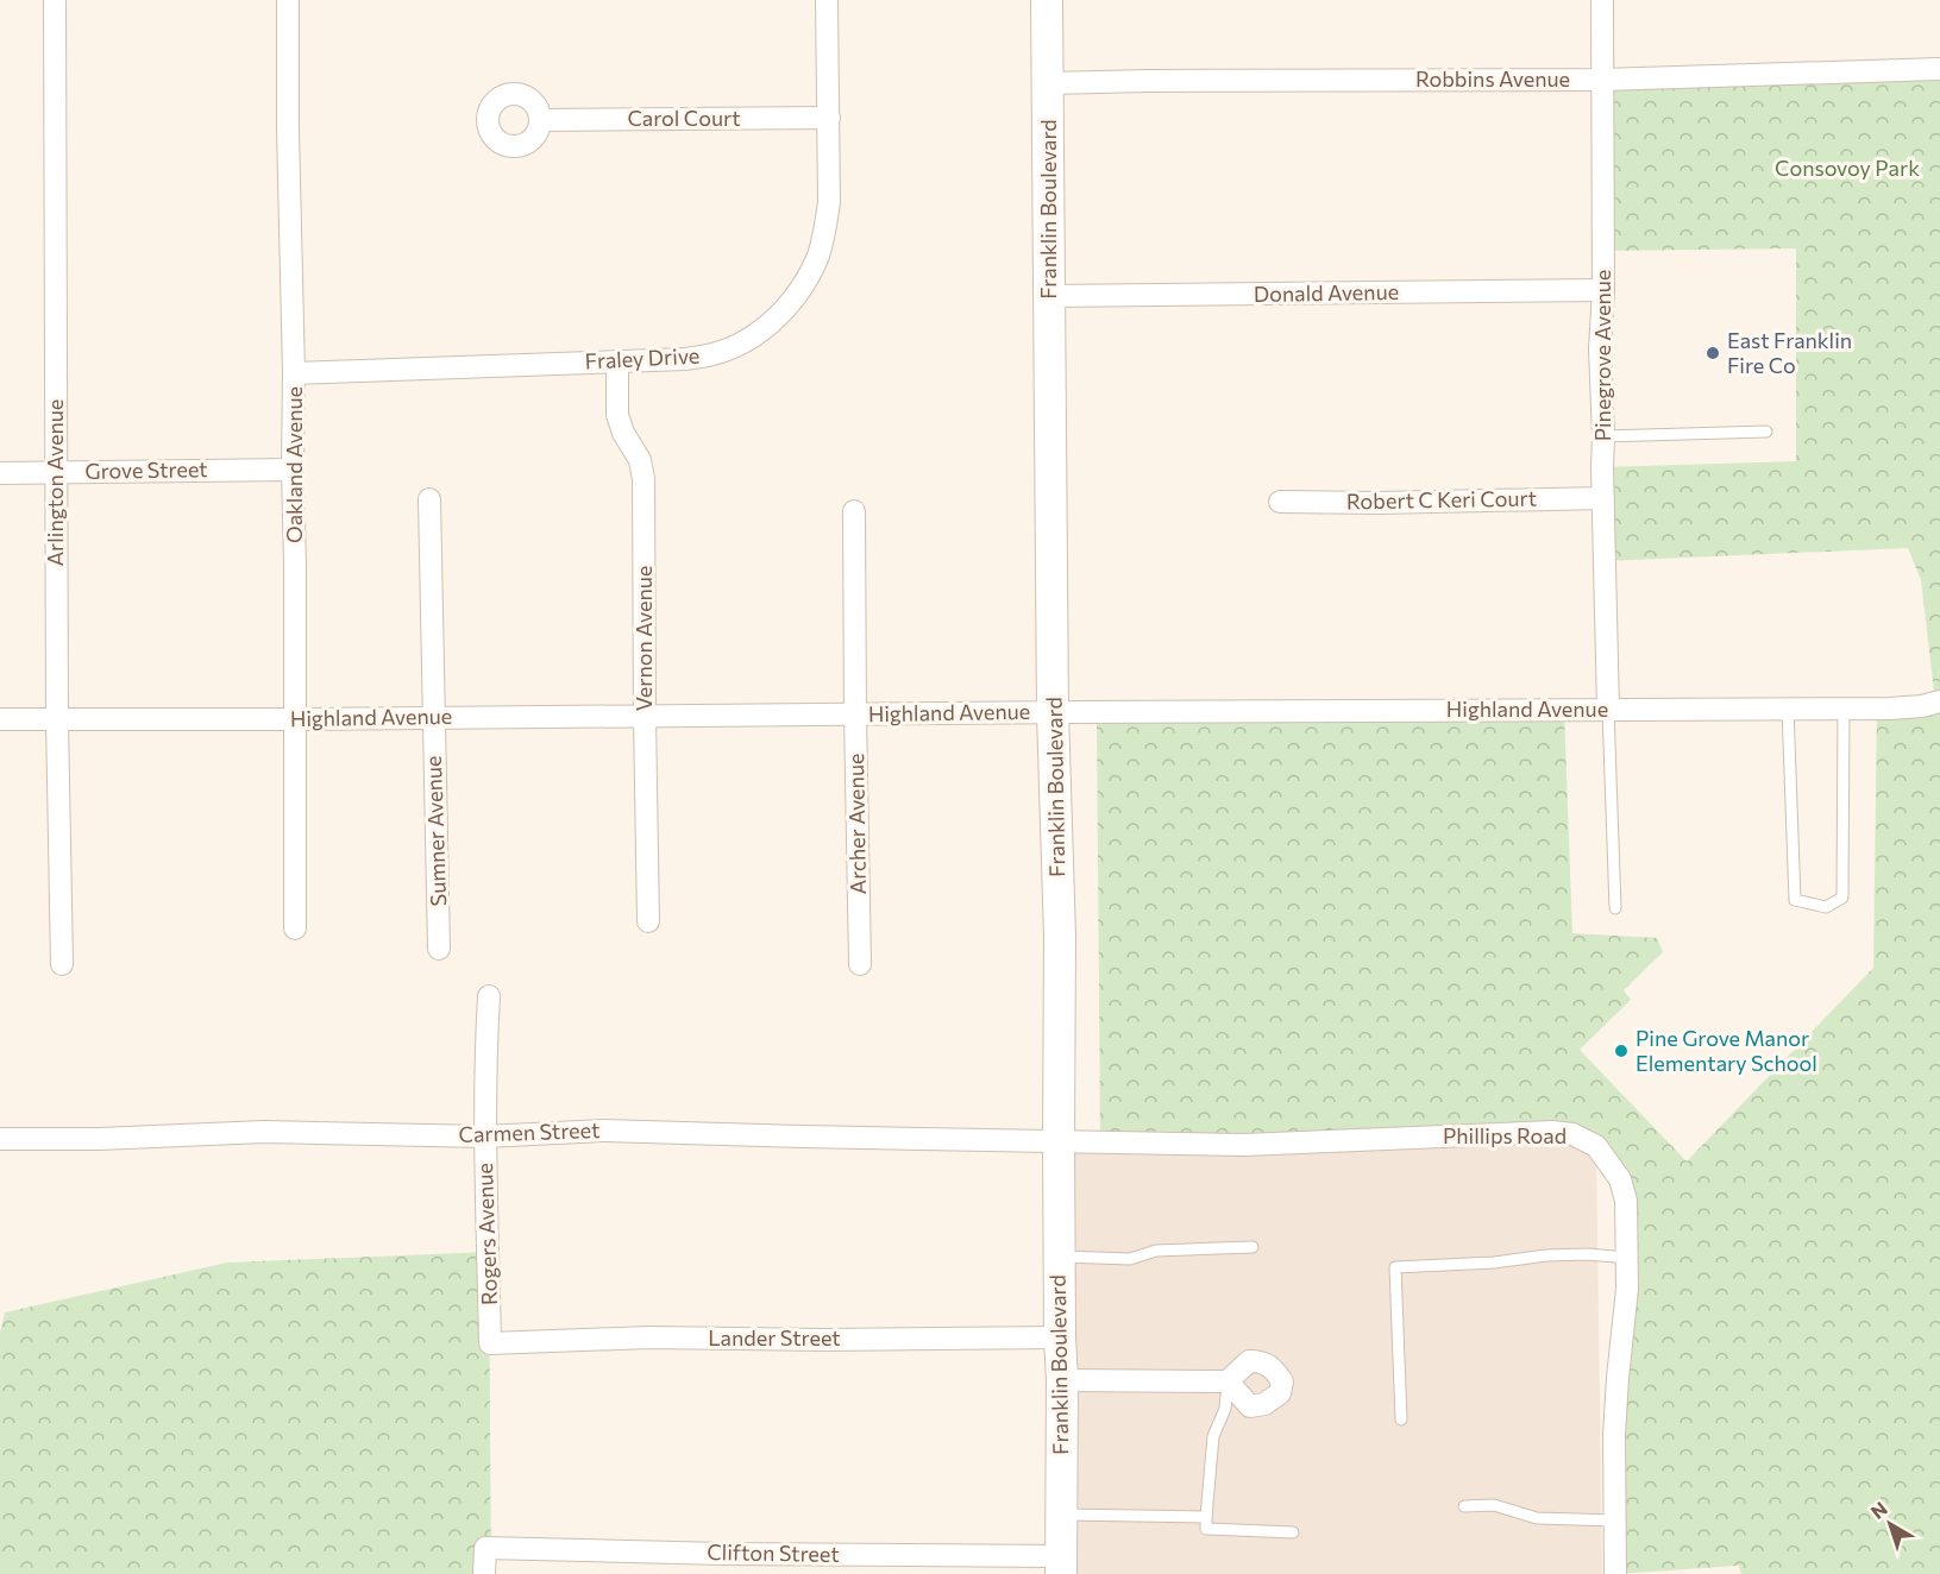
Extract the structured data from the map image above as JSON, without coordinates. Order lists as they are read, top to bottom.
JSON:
{
  "streets": {
    "street": [
      "Robbins Avenue",
      "Carol Court",
      "Franklin Boulevard",
      "Donald Avenue",
      "Pinegrove Avenue",
      "Fraley Drive",
      "Oakland Avenue",
      "Grove Street",
      "Arlington Avenue",
      "Robert C Keri Court",
      "Vernon Avenue",
      "Highland Avenue",
      "Archer Avenue",
      "Sumner Avenue",
      "Carmen Street",
      "Phillips Road",
      "Rogers Avenue",
      "Lander Street",
      "Clifton Street"
    ]
  },
  "crossings": [
    ["Robbins Avenue", "Franklin Boulevard"],
    ["Robbins Avenue", "Pinegrove Avenue"],
    ["Carol Court", "Fraley Drive"],
    ["Franklin Boulevard", "Donald Avenue"],
    ["Franklin Boulevard", "Highland Avenue"],
    ["Franklin Boulevard", "Carmen Street"],
    ["Franklin Boulevard", "Phillips Road"],
    ["Franklin Boulevard", "Lander Street"],
    ["Franklin Boulevard", "Clifton Street"],
    ["Donald Avenue", "Pinegrove Avenue"],
    ["Pinegrove Avenue", "Robert C Keri Court"],
    ["Pinegrove Avenue", "Highland Avenue"],
    ["Fraley Drive", "Oakland Avenue"],
    ["Fraley Drive", "Vernon Avenue"],
    ["Oakland Avenue", "Grove Street"],
    ["Oakland Avenue", "Highland Avenue"],
    ["Grove Street", "Arlington Avenue"],
    ["Arlington Avenue", "Highland Avenue"],
    ["Vernon Avenue", "Highland Avenue"],
    ["Highland Avenue", "Archer Avenue"],
    ["Highland Avenue", "Sumner Avenue"],
    ["Carmen Street", "Phillips Road"],
    ["Carmen Street", "Rogers Avenue"],
    ["Rogers Avenue", "Lander Street"]
  ],
  "parks": ["Consovoy Park"],
  "places": ["East Franklin Fire Co", "Pine Grove Manor Elementary School"],
  "north": "top left"
}
